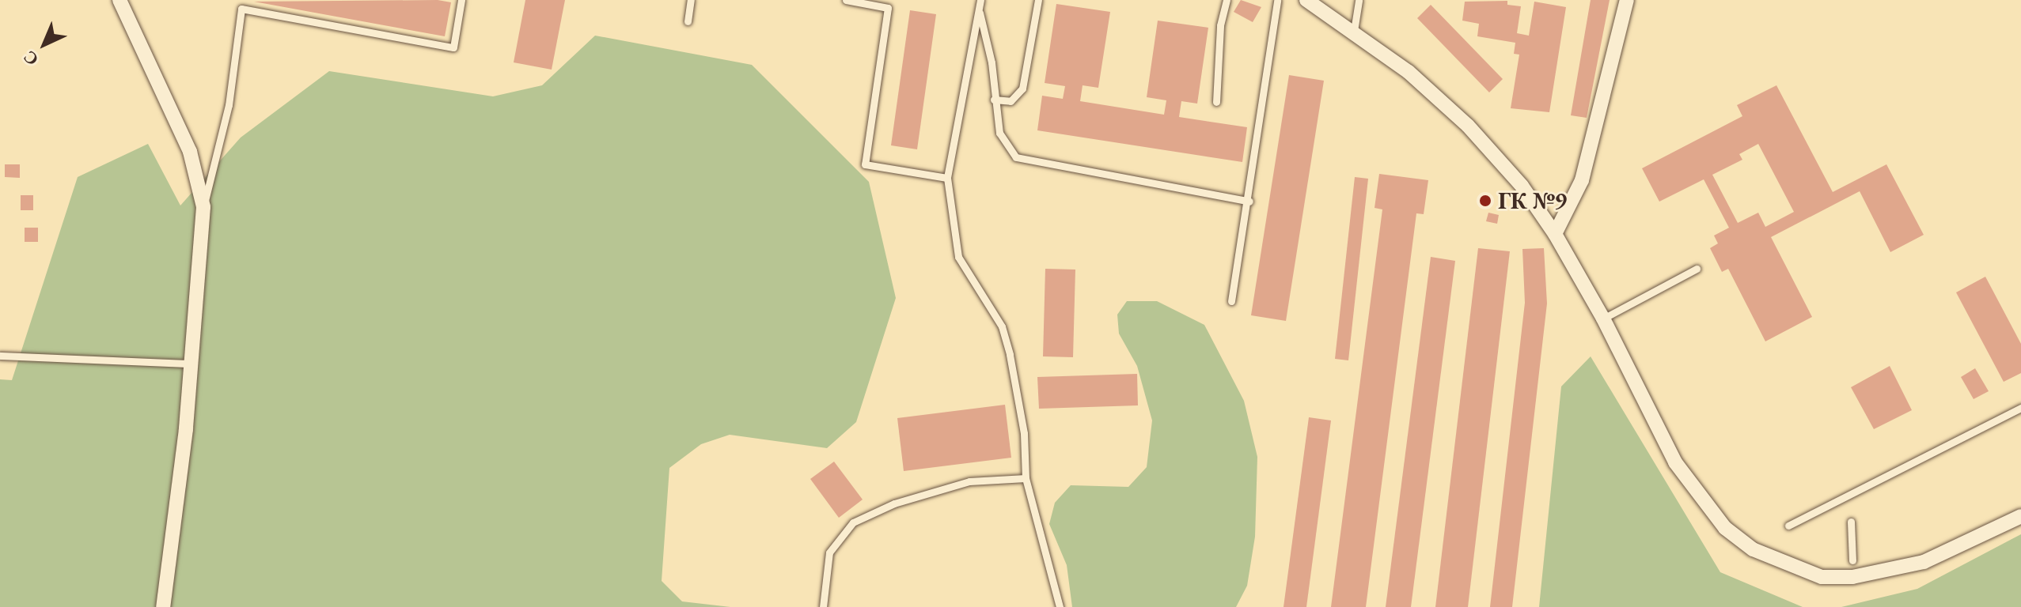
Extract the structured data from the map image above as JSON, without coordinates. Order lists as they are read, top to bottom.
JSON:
{
  "places": ["ГК №9"],
  "north": "bottom left"
}
